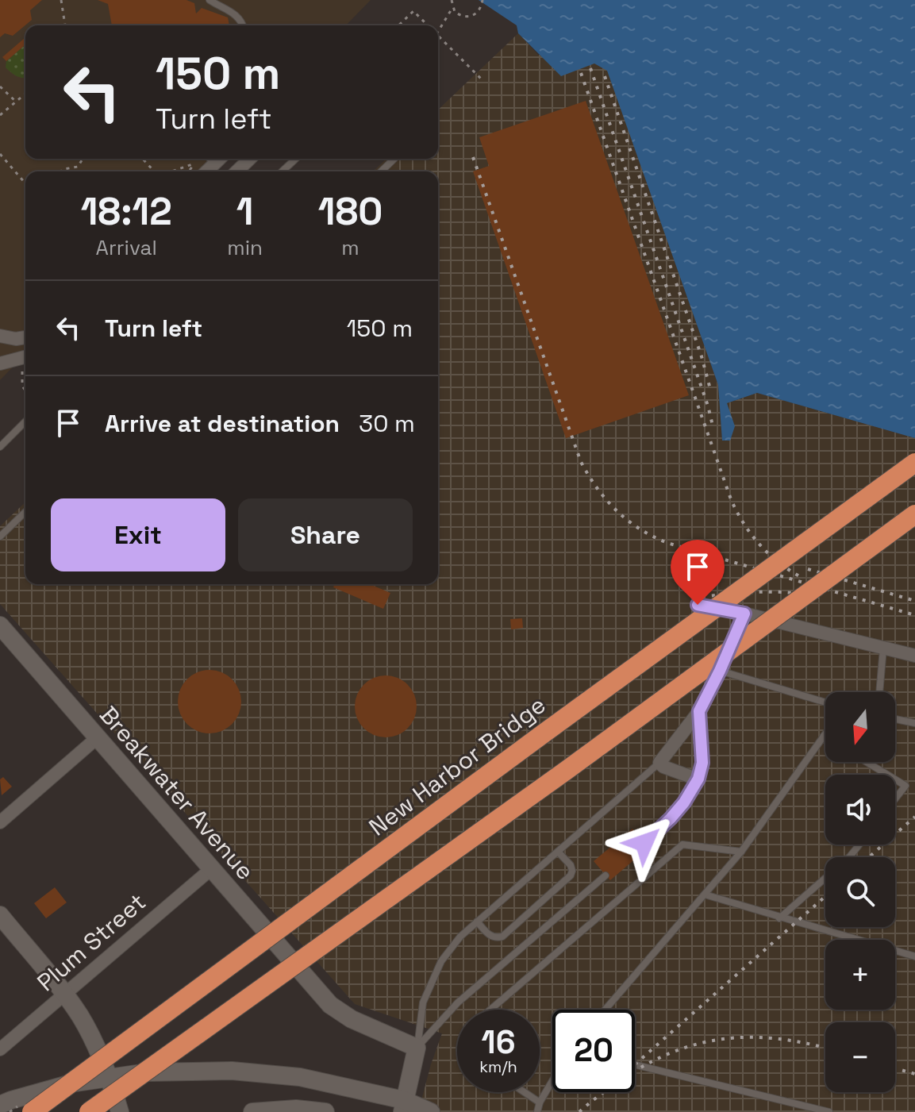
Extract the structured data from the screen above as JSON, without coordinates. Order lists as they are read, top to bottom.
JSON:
{
  "streets": {
    "highway": ["New Harbor Bridge"],
    "street": ["Breakwater Avenue", "Plum Street"]
  },
  "crossings": [
    ["Breakwater Avenue", "Plum Street"]
  ],
  "north": "bottom",
  "page": {
    "turn": ["150 m", "Turn left"],
    "eta": [
      "18:12",
      "Arrival",
      "1",
      "min",
      "180",
      "m"
    ],
    "list": [
      {
        "name": "Turn left",
        "value": "150 m"
      },
      {
        "name": "Arrive at destination",
        "value": "30 m"
      }
    ],
    "buttons": ["Exit", "Share"],
    "map_buttons": ["+", "−"],
    "speed": "16 km/h",
    "limit": "20"
  }
}
